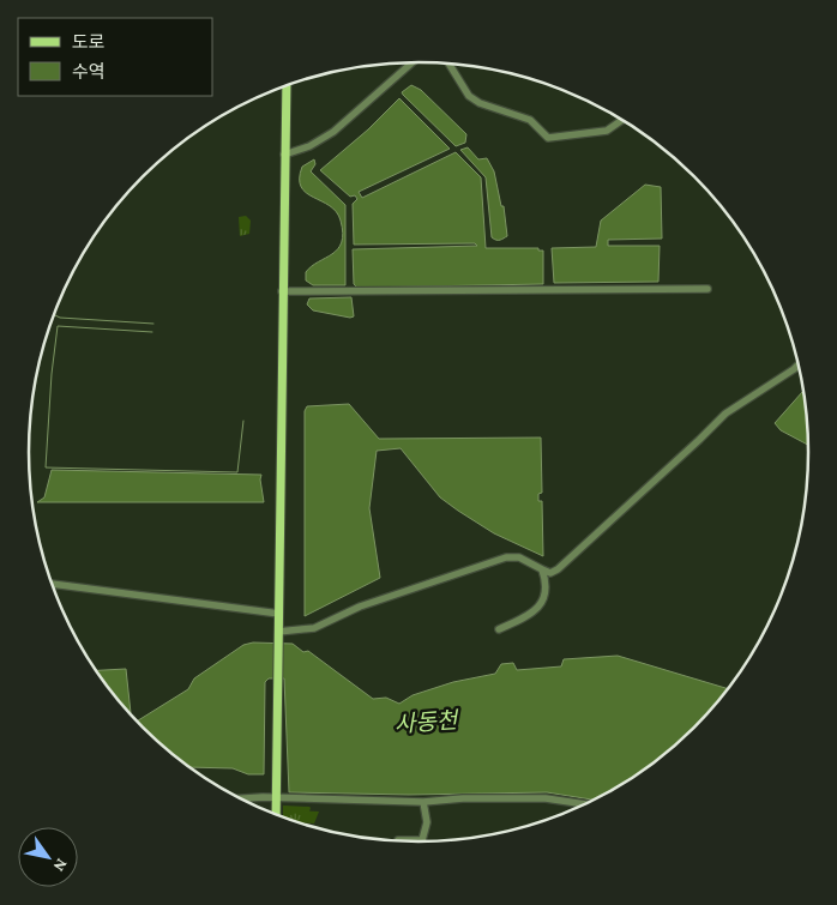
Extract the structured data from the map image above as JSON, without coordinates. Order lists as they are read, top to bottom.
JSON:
{
  "water": ["사동천"],
  "legend": ["도로", "수역"],
  "north": "bottom right"
}
